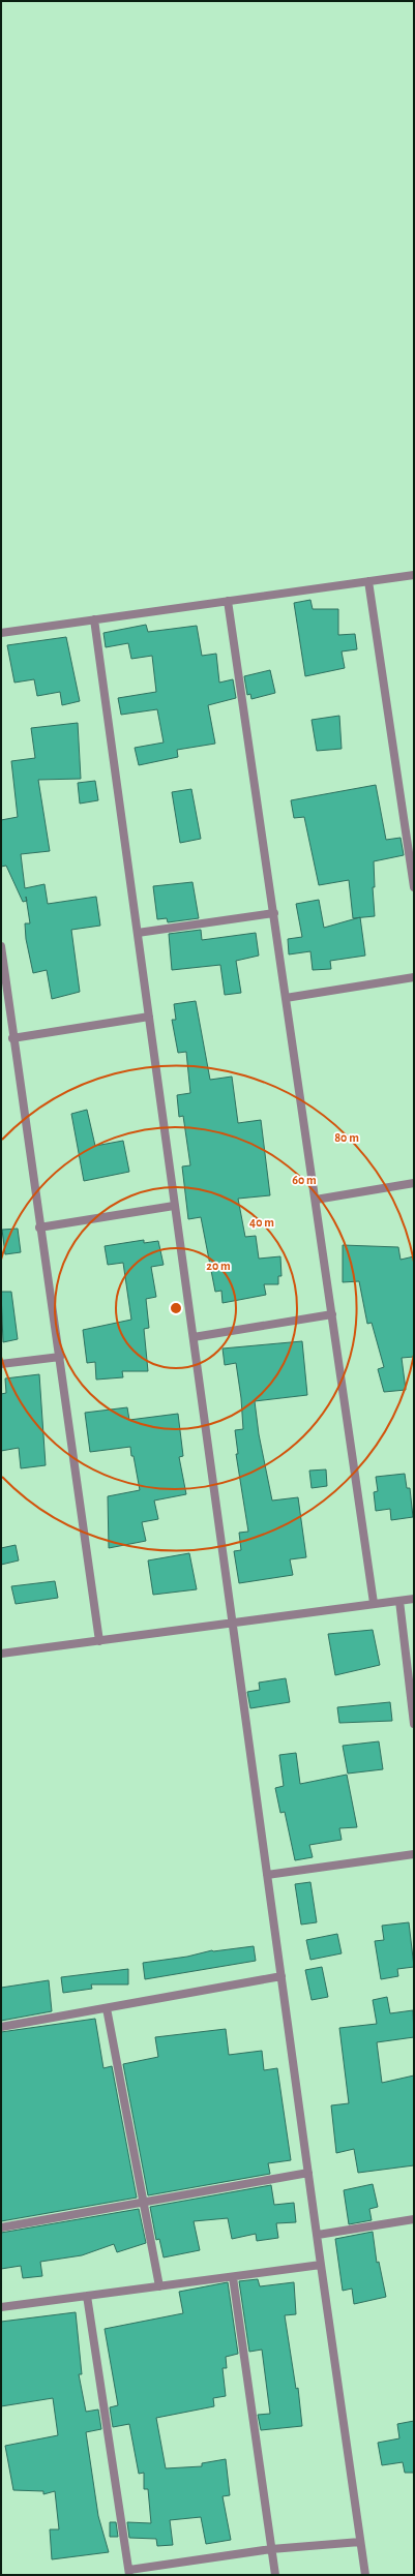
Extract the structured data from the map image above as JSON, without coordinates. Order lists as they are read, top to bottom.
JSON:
{
  "rings": [
    "80 m",
    "60 m",
    "40 m",
    "20 m"
  ]
}
